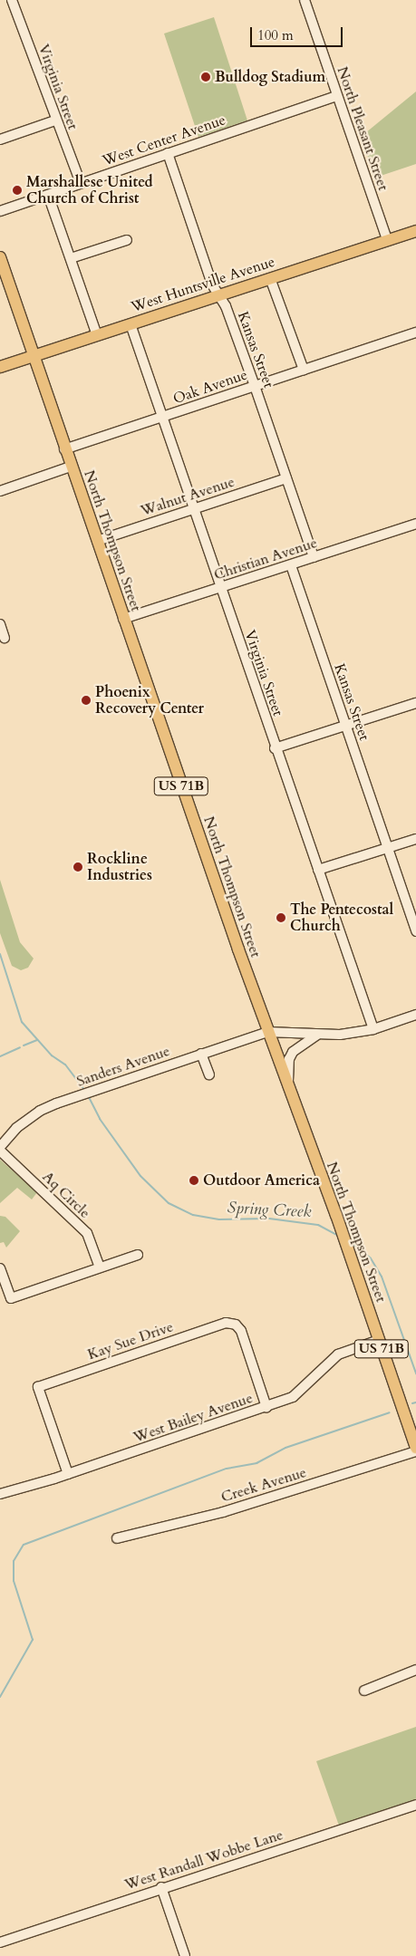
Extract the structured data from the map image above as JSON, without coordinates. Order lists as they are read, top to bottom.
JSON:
{
  "streets": {
    "main road": ["West Huntsville Avenue", "North Thompson Street", "US 71B"],
    "street": [
      "Virginia Street",
      "North Pleasant Street",
      "West Center Avenue",
      "Kansas Street",
      "Oak Avenue",
      "Walnut Avenue",
      "Christian Avenue",
      "Sanders Avenue",
      "Aq Circle",
      "Kay Sue Drive",
      "West Bailey Avenue",
      "Creek Avenue",
      "West Randall Wobbe Lane"
    ]
  },
  "crossings": [
    ["Virginia Street", "West Center Avenue"],
    ["Virginia Street", "West Huntsville Avenue"],
    ["Virginia Street", "Oak Avenue"],
    ["Virginia Street", "Walnut Avenue"],
    ["Virginia Street", "Christian Avenue"],
    ["North Pleasant Street", "West Center Avenue"],
    ["North Pleasant Street", "West Huntsville Avenue"],
    ["West Center Avenue", "Kansas Street"],
    ["West Huntsville Avenue", "Kansas Street"],
    ["West Huntsville Avenue", "North Thompson Street"],
    ["Kansas Street", "Oak Avenue"],
    ["Kansas Street", "Walnut Avenue"],
    ["Kansas Street", "Christian Avenue"],
    ["Oak Avenue", "North Thompson Street"],
    ["Walnut Avenue", "North Thompson Street"],
    ["North Thompson Street", "Christian Avenue"],
    ["North Thompson Street", "Sanders Avenue"],
    ["North Thompson Street", "West Bailey Avenue"],
    ["North Thompson Street", "Creek Avenue"],
    ["Kay Sue Drive", "West Bailey Avenue"]
  ],
  "water": ["Spring Creek"],
  "places": [
    "Bulldog Stadium",
    "Marshallese United Church of Christ",
    "Phoenix Recovery Center",
    "Rockline Industries",
    "The Pentecostal Church",
    "Outdoor America"
  ],
  "scale_bar": "100 m"
}
